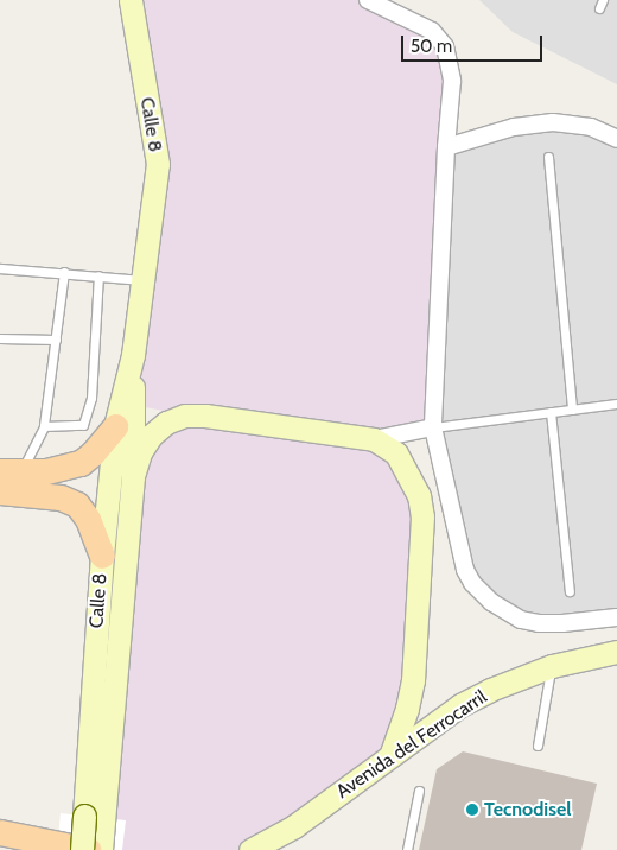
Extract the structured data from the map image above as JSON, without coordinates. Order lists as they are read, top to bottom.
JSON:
{
  "streets": {
    "street": ["Calle 8", "Avenida del Ferrocarril"]
  },
  "places": ["Tecnodisel"],
  "scale_bar": "50 m"
}
